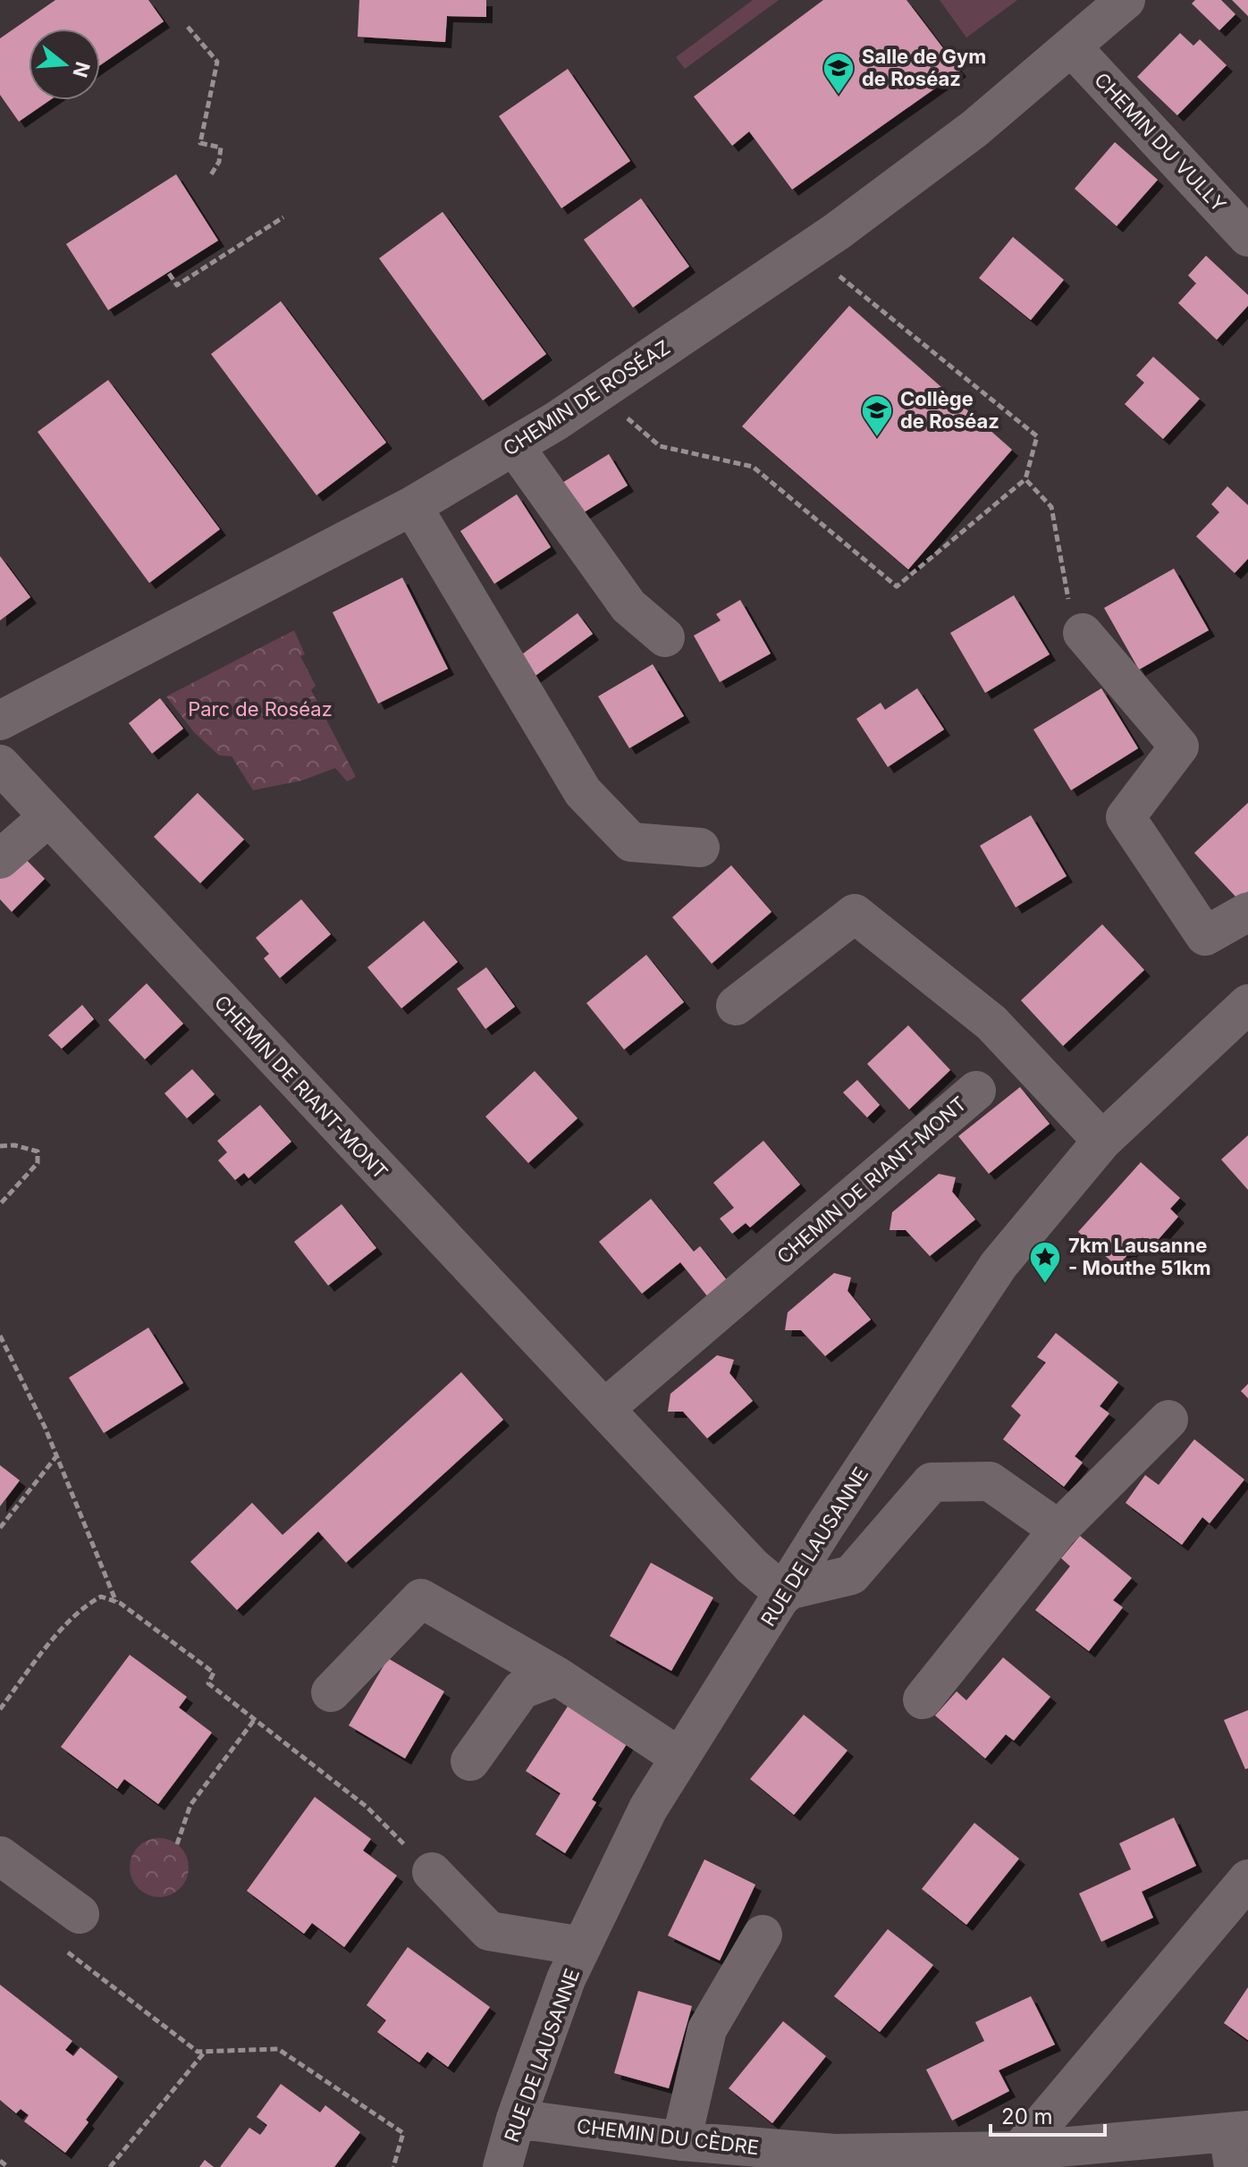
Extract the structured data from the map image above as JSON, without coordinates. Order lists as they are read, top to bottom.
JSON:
{
  "streets": {
    "street": [
      "CHEMIN DU VULLY",
      "CHEMIN DE ROSÉAZ",
      "CHEMIN DE RIANT-MONT",
      "RUE DE LAUSANNE",
      "CHEMIN DU CÈDRE"
    ]
  },
  "crossings": [
    ["CHEMIN DU VULLY", "CHEMIN DE ROSÉAZ"],
    ["CHEMIN DE RIANT-MONT", "RUE DE LAUSANNE"],
    ["RUE DE LAUSANNE", "CHEMIN DU CÈDRE"]
  ],
  "parks": ["Parc de Roséaz"],
  "places": {
    "school or university": ["Salle de Gym de Roséaz", "Collège de Roséaz"],
    "place": ["7km Lausanne - Mouthe 51km"]
  },
  "scale_bar": "20 m",
  "north": "right"
}
